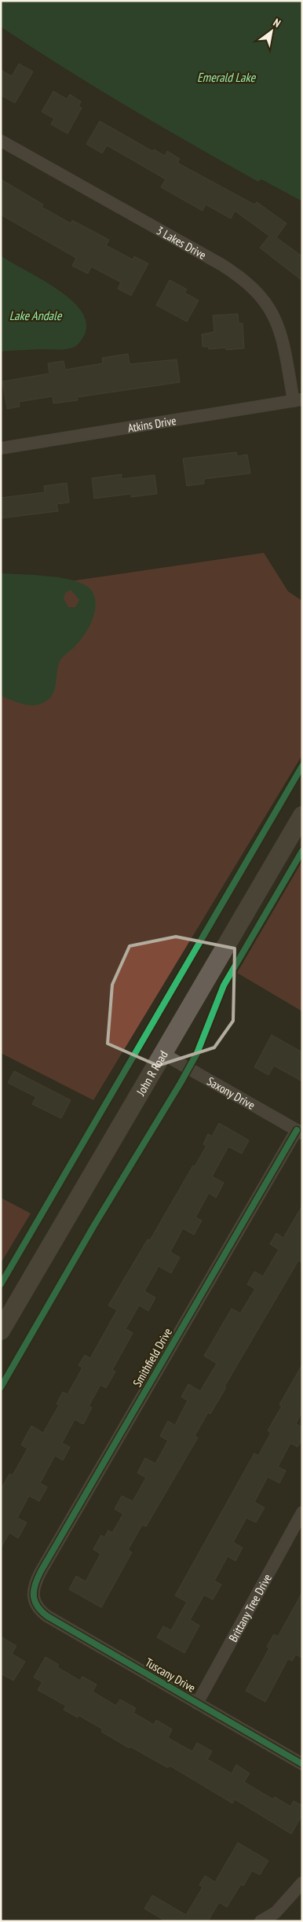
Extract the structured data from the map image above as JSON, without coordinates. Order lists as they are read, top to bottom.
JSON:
{
  "streets": {
    "main road": ["John R Road"],
    "street": [
      "3 Lakes Drive",
      "Atkins Drive",
      "Saxony Drive",
      "Smithfield Drive",
      "Brittany Tree Drive",
      "Tuscany Drive"
    ]
  },
  "crossings": [
    ["3 Lakes Drive", "Atkins Drive"],
    ["John R Road", "Saxony Drive"],
    ["Saxony Drive", "Smithfield Drive"],
    ["Smithfield Drive", "Tuscany Drive"],
    ["Brittany Tree Drive", "Tuscany Drive"]
  ],
  "water": ["Emerald Lake", "Lake Andale"],
  "north": "top right"
}
